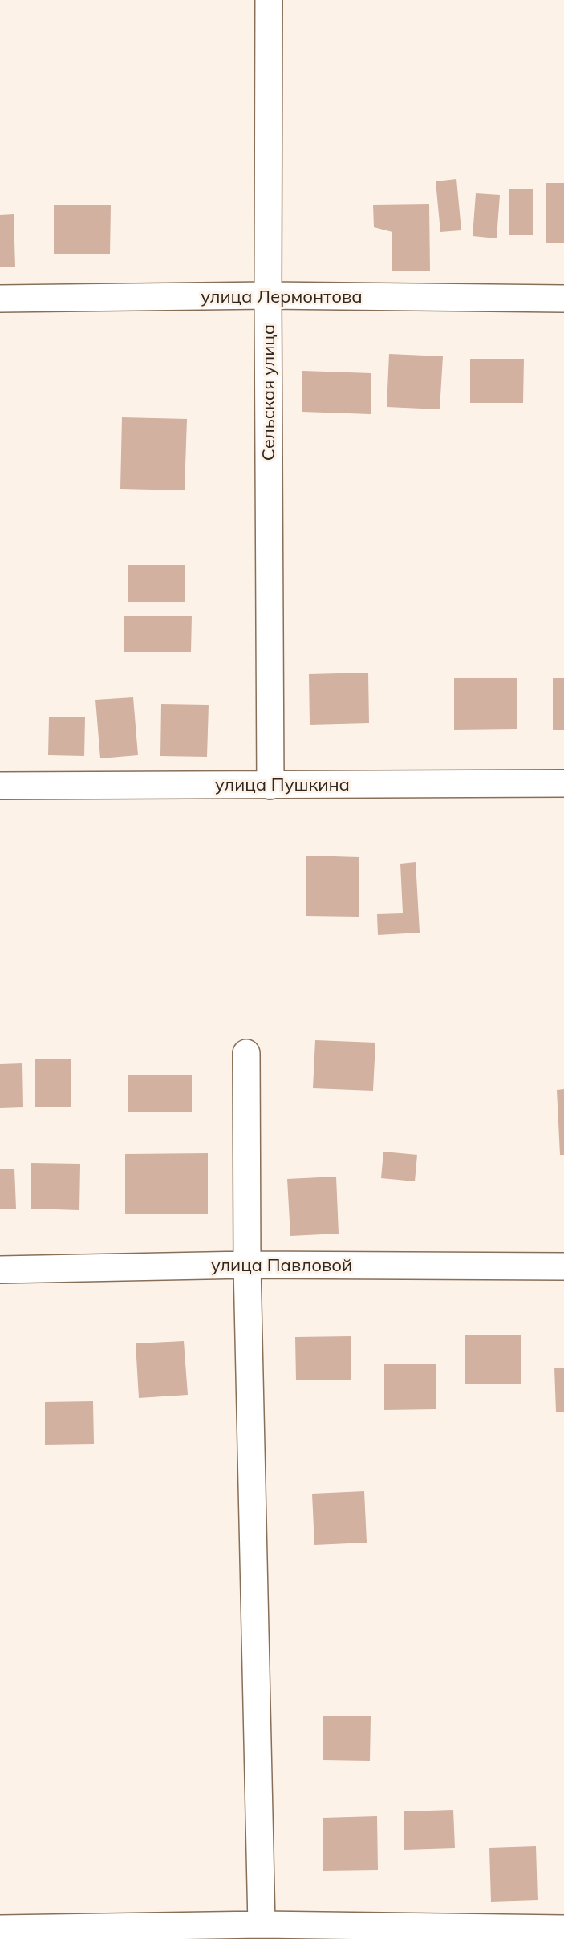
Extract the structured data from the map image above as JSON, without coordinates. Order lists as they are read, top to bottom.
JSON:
{
  "streets": {
    "street": [
      "улица Лермонтова",
      "Сельская улица",
      "улица Пушкина",
      "улица Павловой"
    ]
  },
  "crossings": [
    ["улица Лермонтова", "Сельская улица"],
    ["Сельская улица", "улица Пушкина"]
  ]
}
